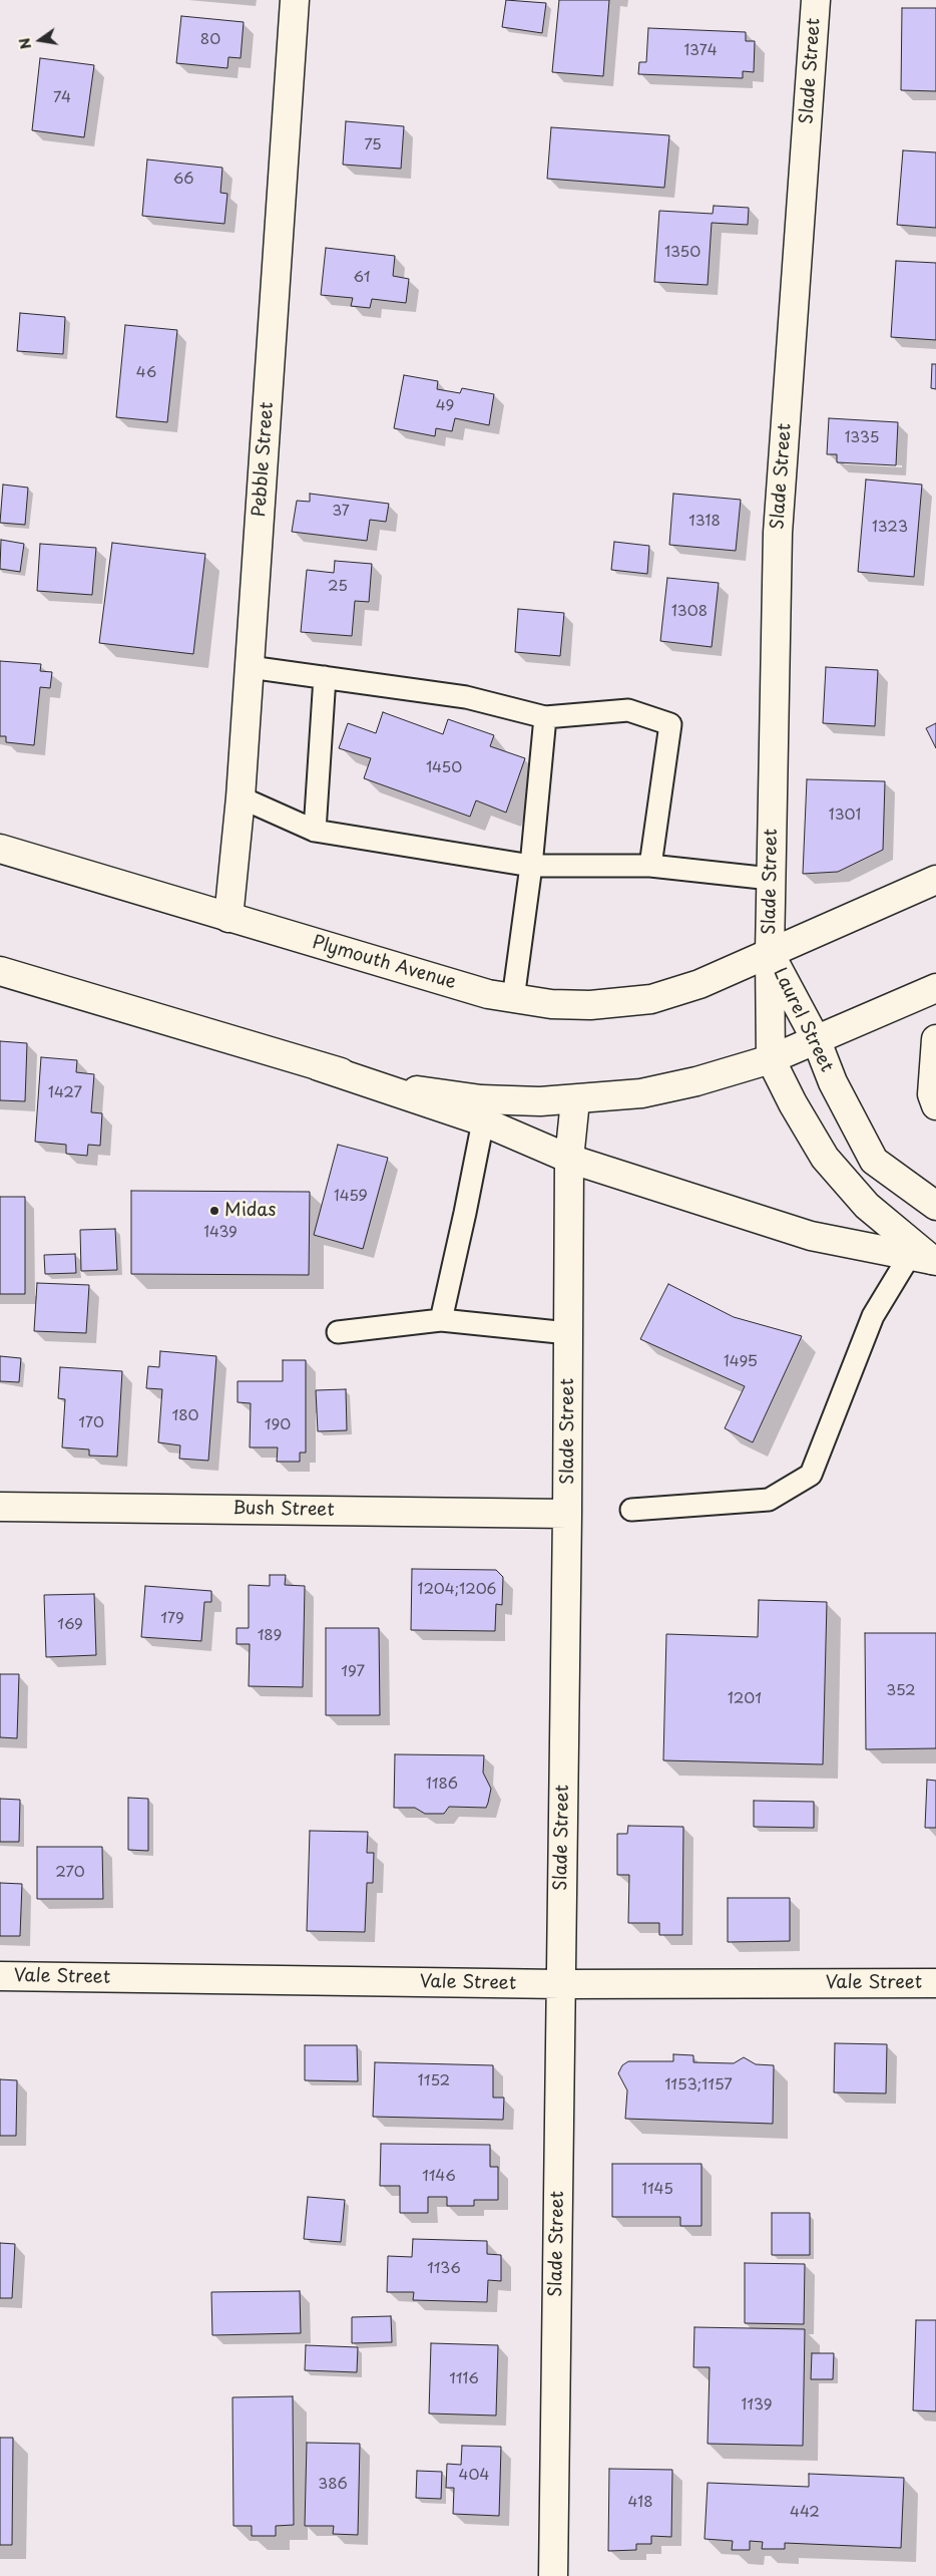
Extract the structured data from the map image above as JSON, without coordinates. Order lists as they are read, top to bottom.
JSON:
{
  "streets": {
    "street": [
      "Slade Street",
      "Pebble Street",
      "Plymouth Avenue",
      "Laurel Street",
      "Bush Street",
      "Vale Street"
    ]
  },
  "crossings": [
    ["Slade Street", "Plymouth Avenue"],
    ["Slade Street", "Laurel Street"],
    ["Slade Street", "Bush Street"],
    ["Slade Street", "Vale Street"],
    ["Pebble Street", "Plymouth Avenue"],
    ["Plymouth Avenue", "Laurel Street"]
  ],
  "places": ["Midas"],
  "house_numbers": [
    "80",
    "1374",
    "74",
    "75",
    "66",
    "1350",
    "61",
    "46",
    "49",
    "1335",
    "37",
    "1318",
    "1323",
    "25",
    "1308",
    "1450",
    "1301",
    "1427",
    "1459",
    "1439",
    "1495",
    "180",
    "170",
    "190",
    "1204;1206",
    "179",
    "169",
    "189",
    "197",
    "352",
    "1201",
    "1186",
    "270",
    "1152",
    "1153;1157",
    "1146",
    "1145",
    "1136",
    "1116",
    "1139",
    "404",
    "386",
    "418",
    "442"
  ],
  "north": "left"
}
